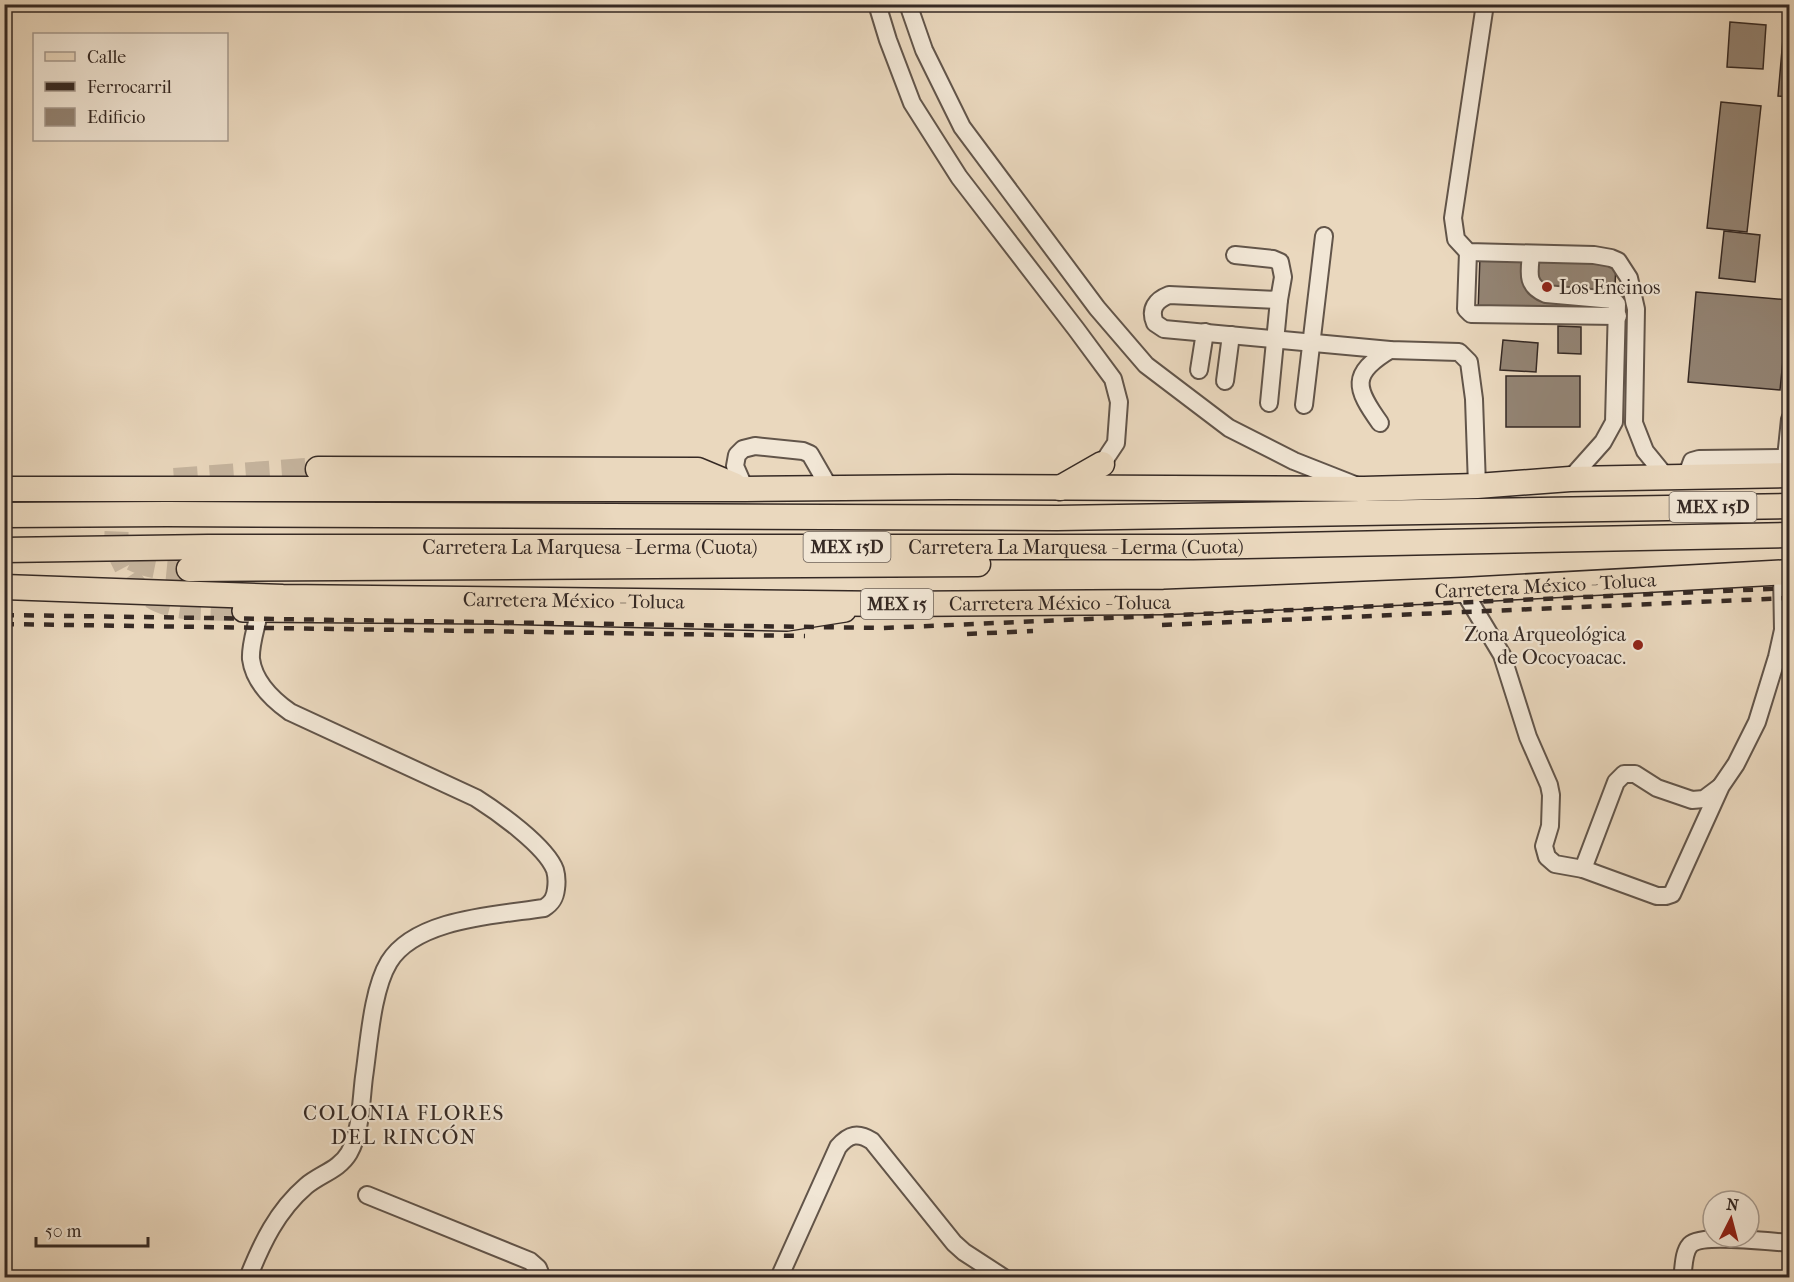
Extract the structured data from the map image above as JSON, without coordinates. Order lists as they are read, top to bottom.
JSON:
{
  "streets": {
    "highway": [
      "MEX 15D",
      "Carretera La Marquesa - Lerma (Cuota)",
      "Carretera México - Toluca",
      "MEX 15"
    ]
  },
  "districts": ["COLONIA FLORES DEL RINCÓN"],
  "places": ["Los Encinos", "Zona Arqueológica de Ococyoacac."],
  "legend": ["Calle", "Ferrocarril", "Edificio"],
  "scale_bar": "50 m",
  "north": "top"
}
